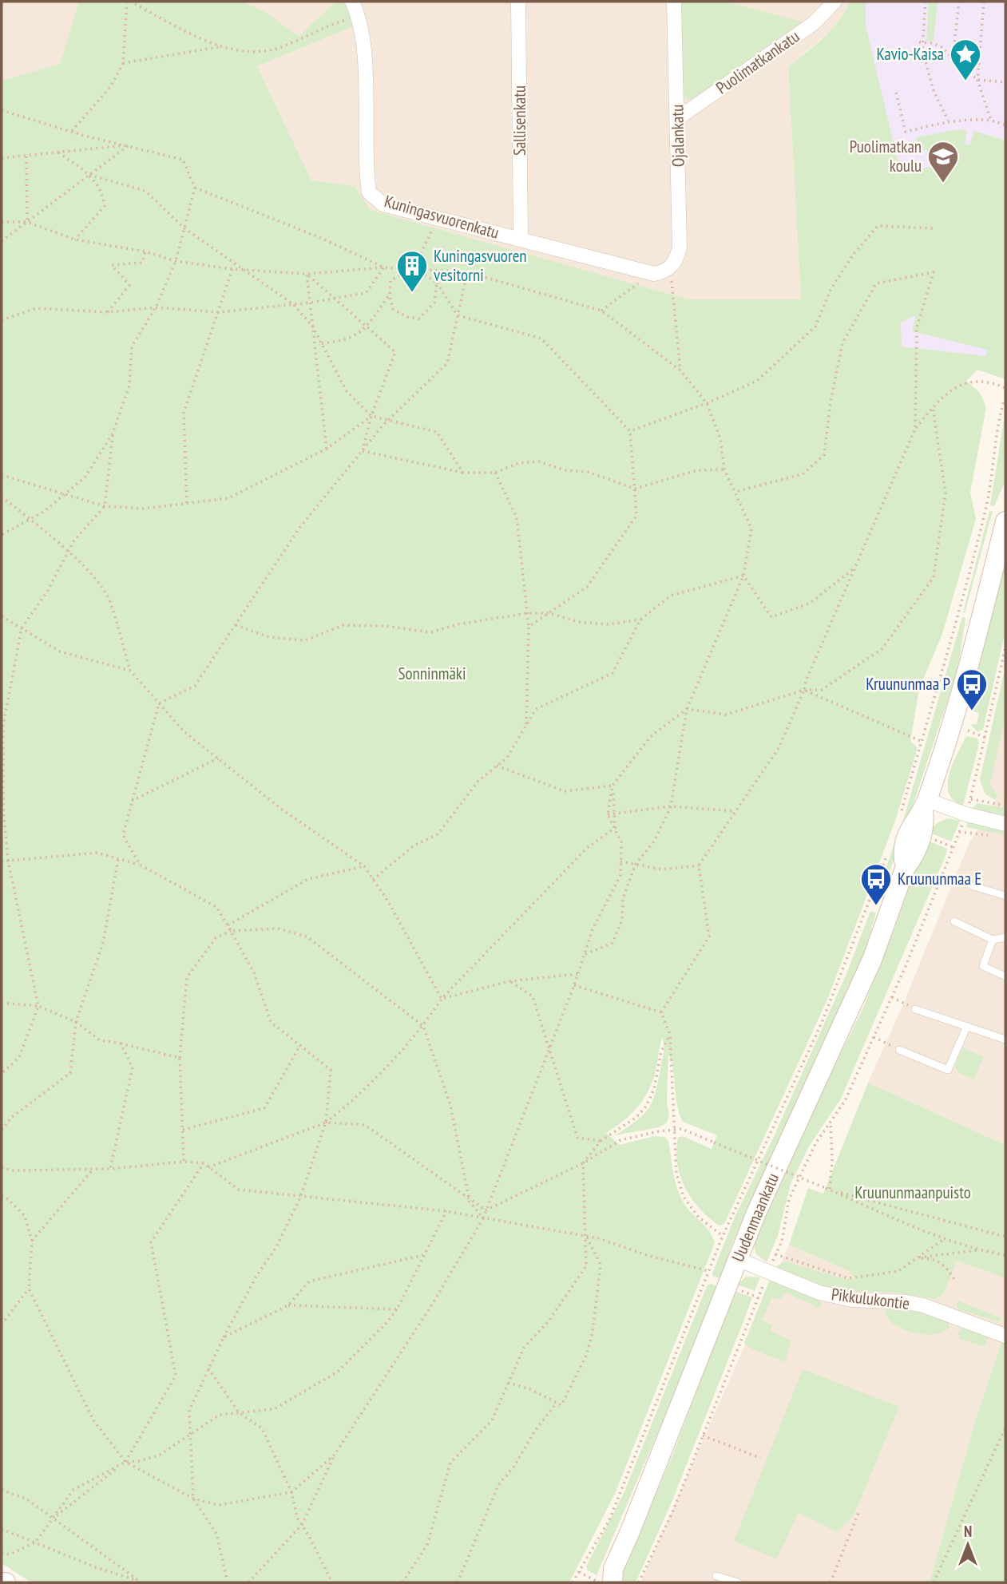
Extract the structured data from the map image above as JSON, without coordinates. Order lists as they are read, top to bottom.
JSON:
{
  "streets": {
    "main road": ["Uudenmaankatu"],
    "street": [
      "Puolimatkankatu",
      "Sallisenkatu",
      "Ojalankatu",
      "Kuningasvuorenkatu",
      "Pikkulukontie"
    ]
  },
  "crossings": [
    ["Puolimatkankatu", "Ojalankatu"],
    ["Sallisenkatu", "Kuningasvuorenkatu"],
    ["Uudenmaankatu", "Pikkulukontie"]
  ],
  "parks": ["Sonninmäki", "Kruununmaanpuisto"],
  "places": {
    "place": ["Kavio-Kaisa"],
    "school or university": ["Puolimatkan koulu"],
    "building": ["Kuningasvuoren vesitorni"],
    "bus stop": ["Kruununmaa P", "Kruununmaa E"]
  },
  "north": "top"
}
